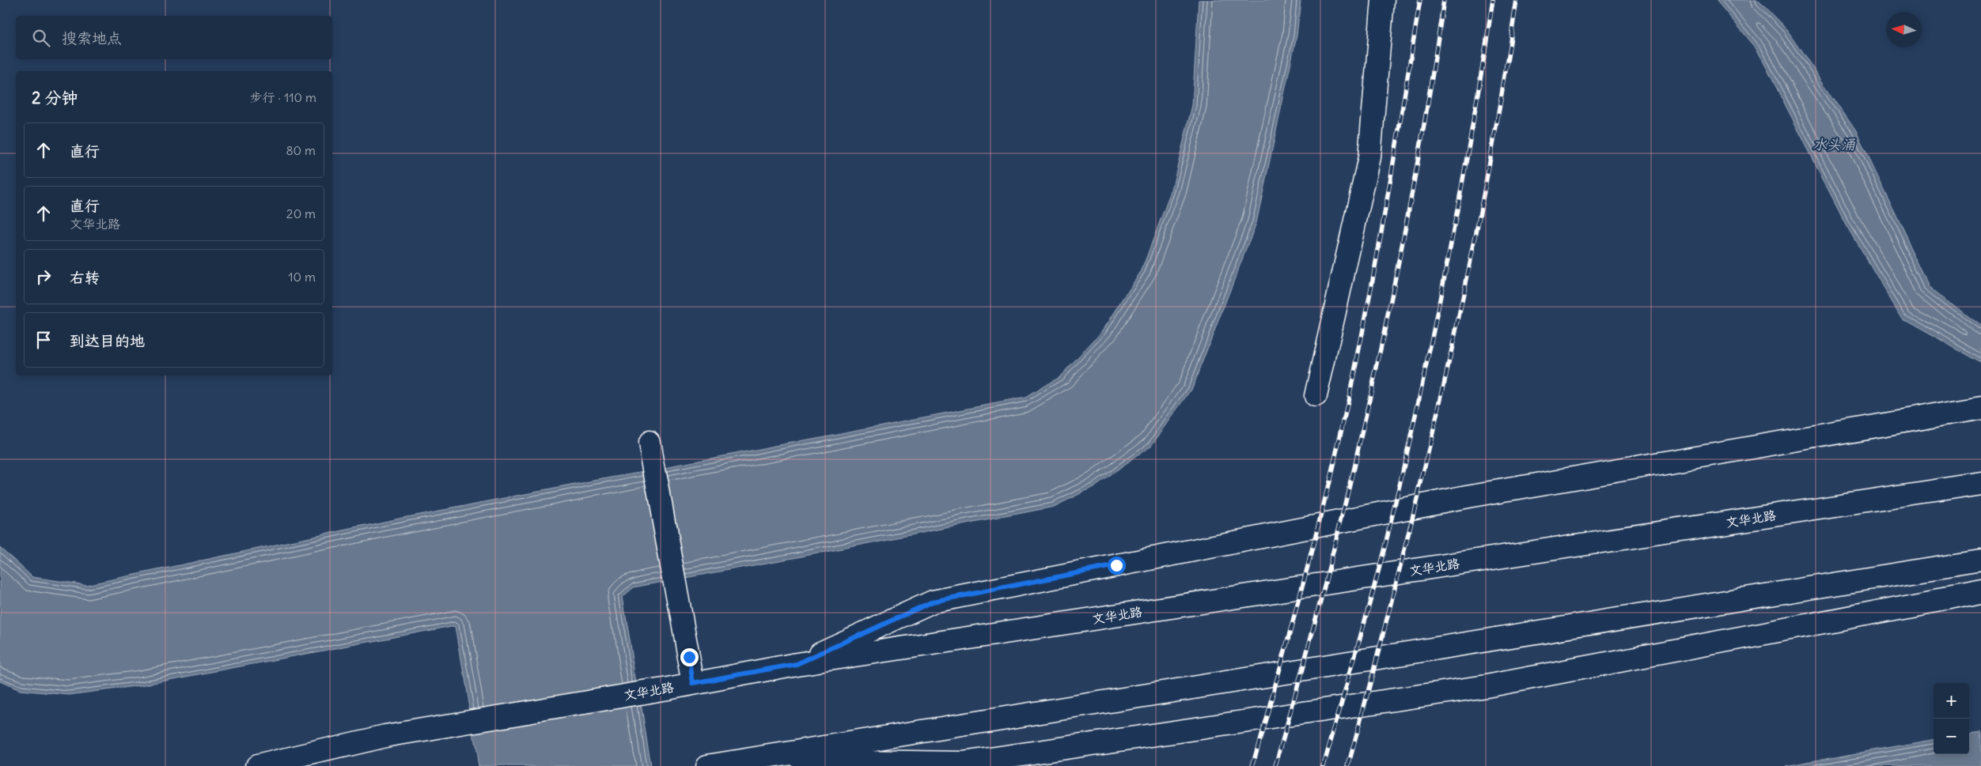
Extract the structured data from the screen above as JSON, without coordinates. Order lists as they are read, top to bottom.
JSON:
{
  "streets": {
    "main road": ["文华北路"]
  },
  "water": ["水头涌"],
  "north": "left",
  "page": {
    "search": "搜索地点",
    "heading": ["2 分钟", "步行 · 110 m"],
    "list": [
      ["直行", "80 m"],
      ["直行", "文华北路", "20 m"],
      ["右转", "10 m"],
      "到达目的地"
    ],
    "map_buttons": ["+", "−"]
  }
}
